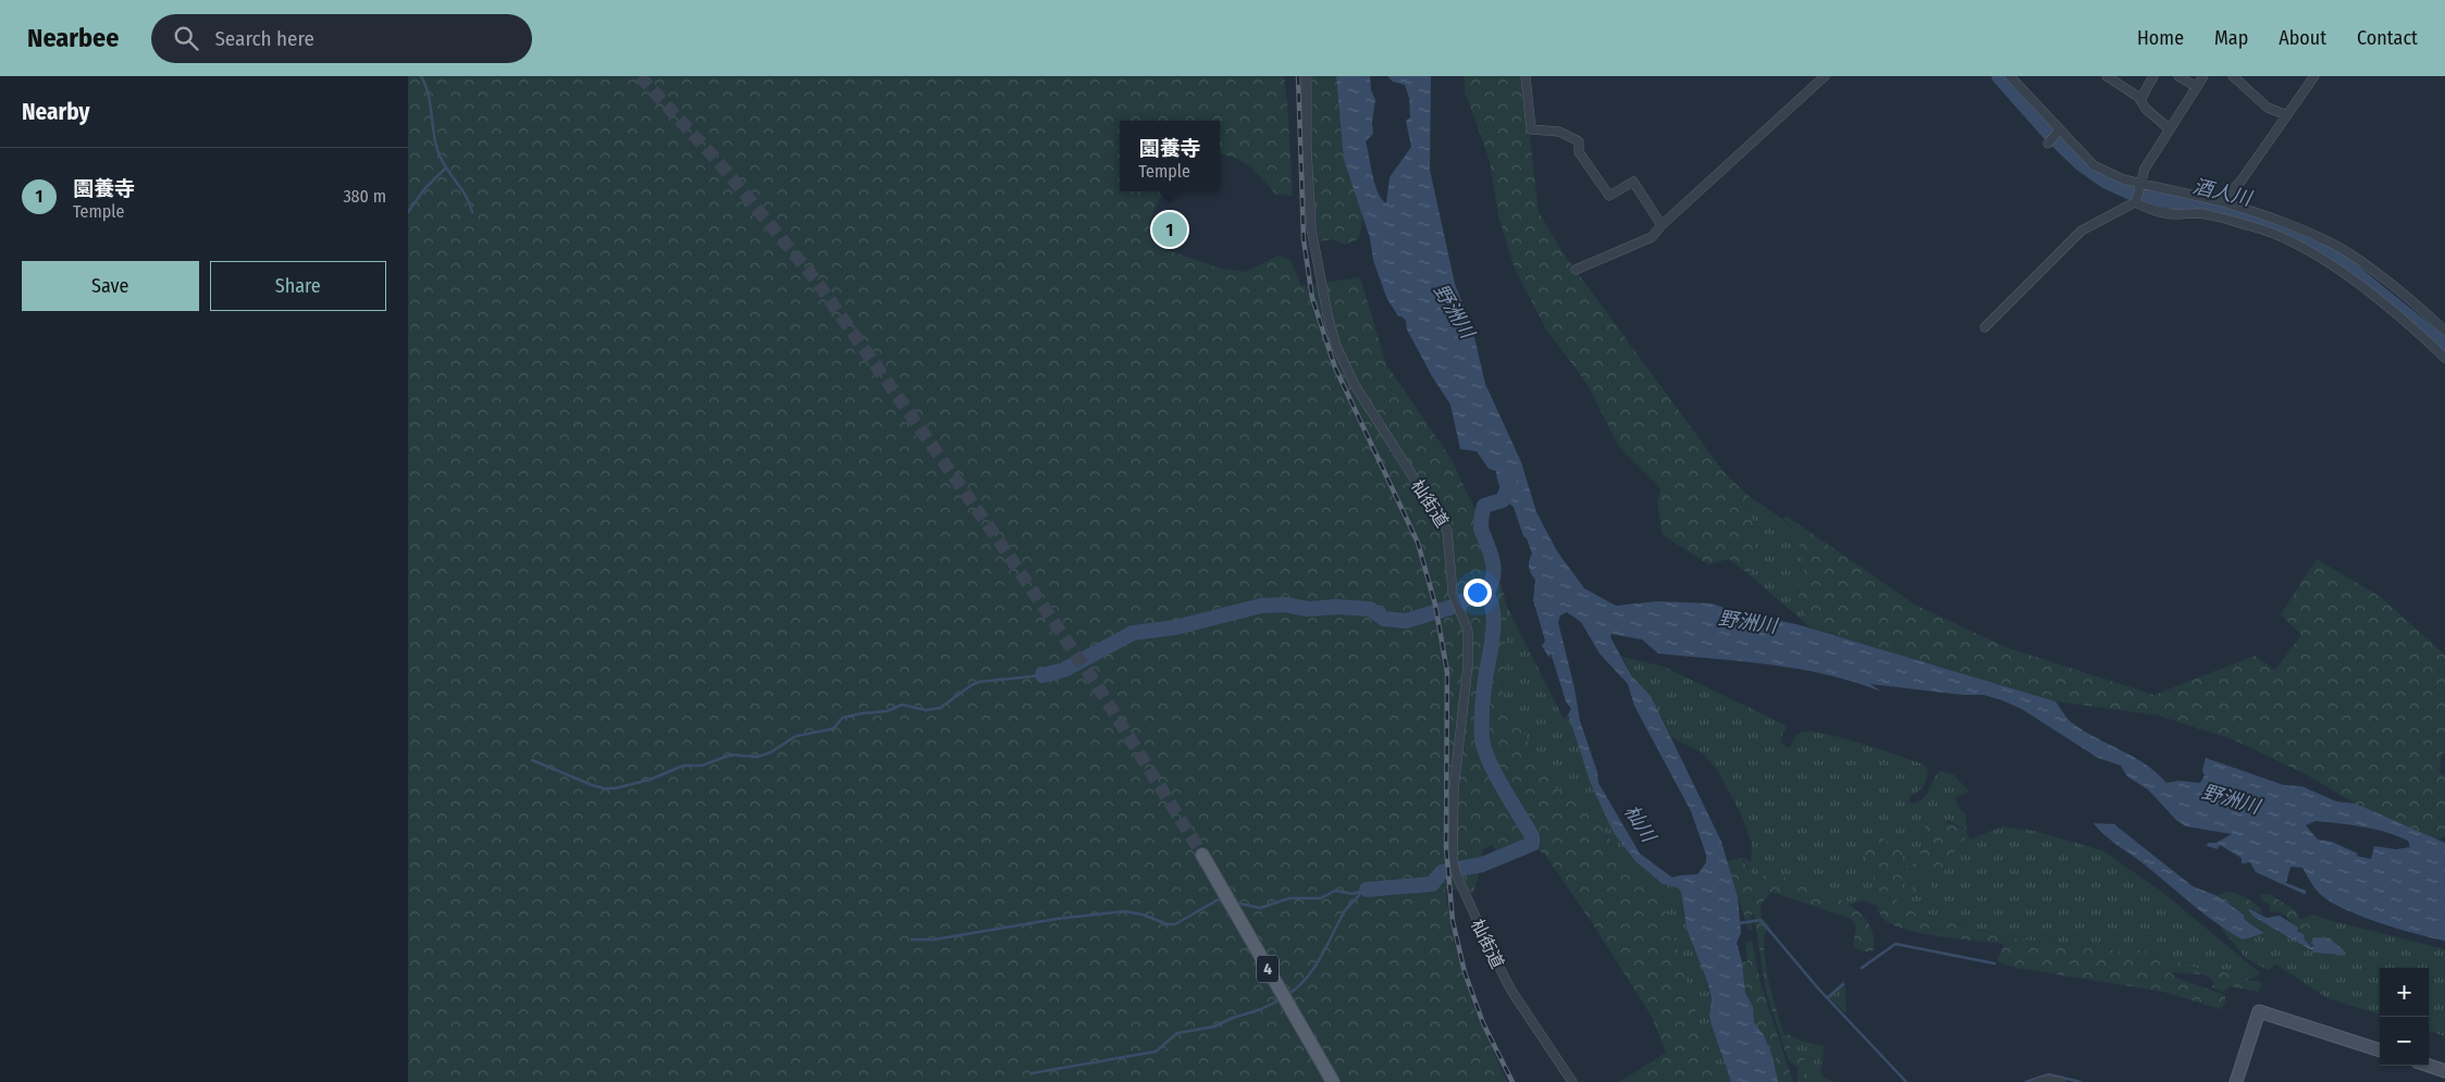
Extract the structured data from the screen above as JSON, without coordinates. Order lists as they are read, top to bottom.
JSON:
{
  "streets": {
    "main road": ["4"],
    "street": ["杣街道"]
  },
  "water": ["酒人川", "野洲川", "杣川"],
  "page": {
    "header": "Nearbee",
    "search": "Search here",
    "nav": [
      "Home",
      "Map",
      "About",
      "Contact"
    ],
    "heading": "Nearby",
    "popup": ["園養寺", "Temple"],
    "list": [
      {
        "mark": "1",
        "name": "園養寺",
        "note": "Temple",
        "value": "380 m"
      }
    ],
    "pins": "1",
    "buttons": ["Save", "Share"],
    "map_buttons": ["+", "−"]
  }
}
